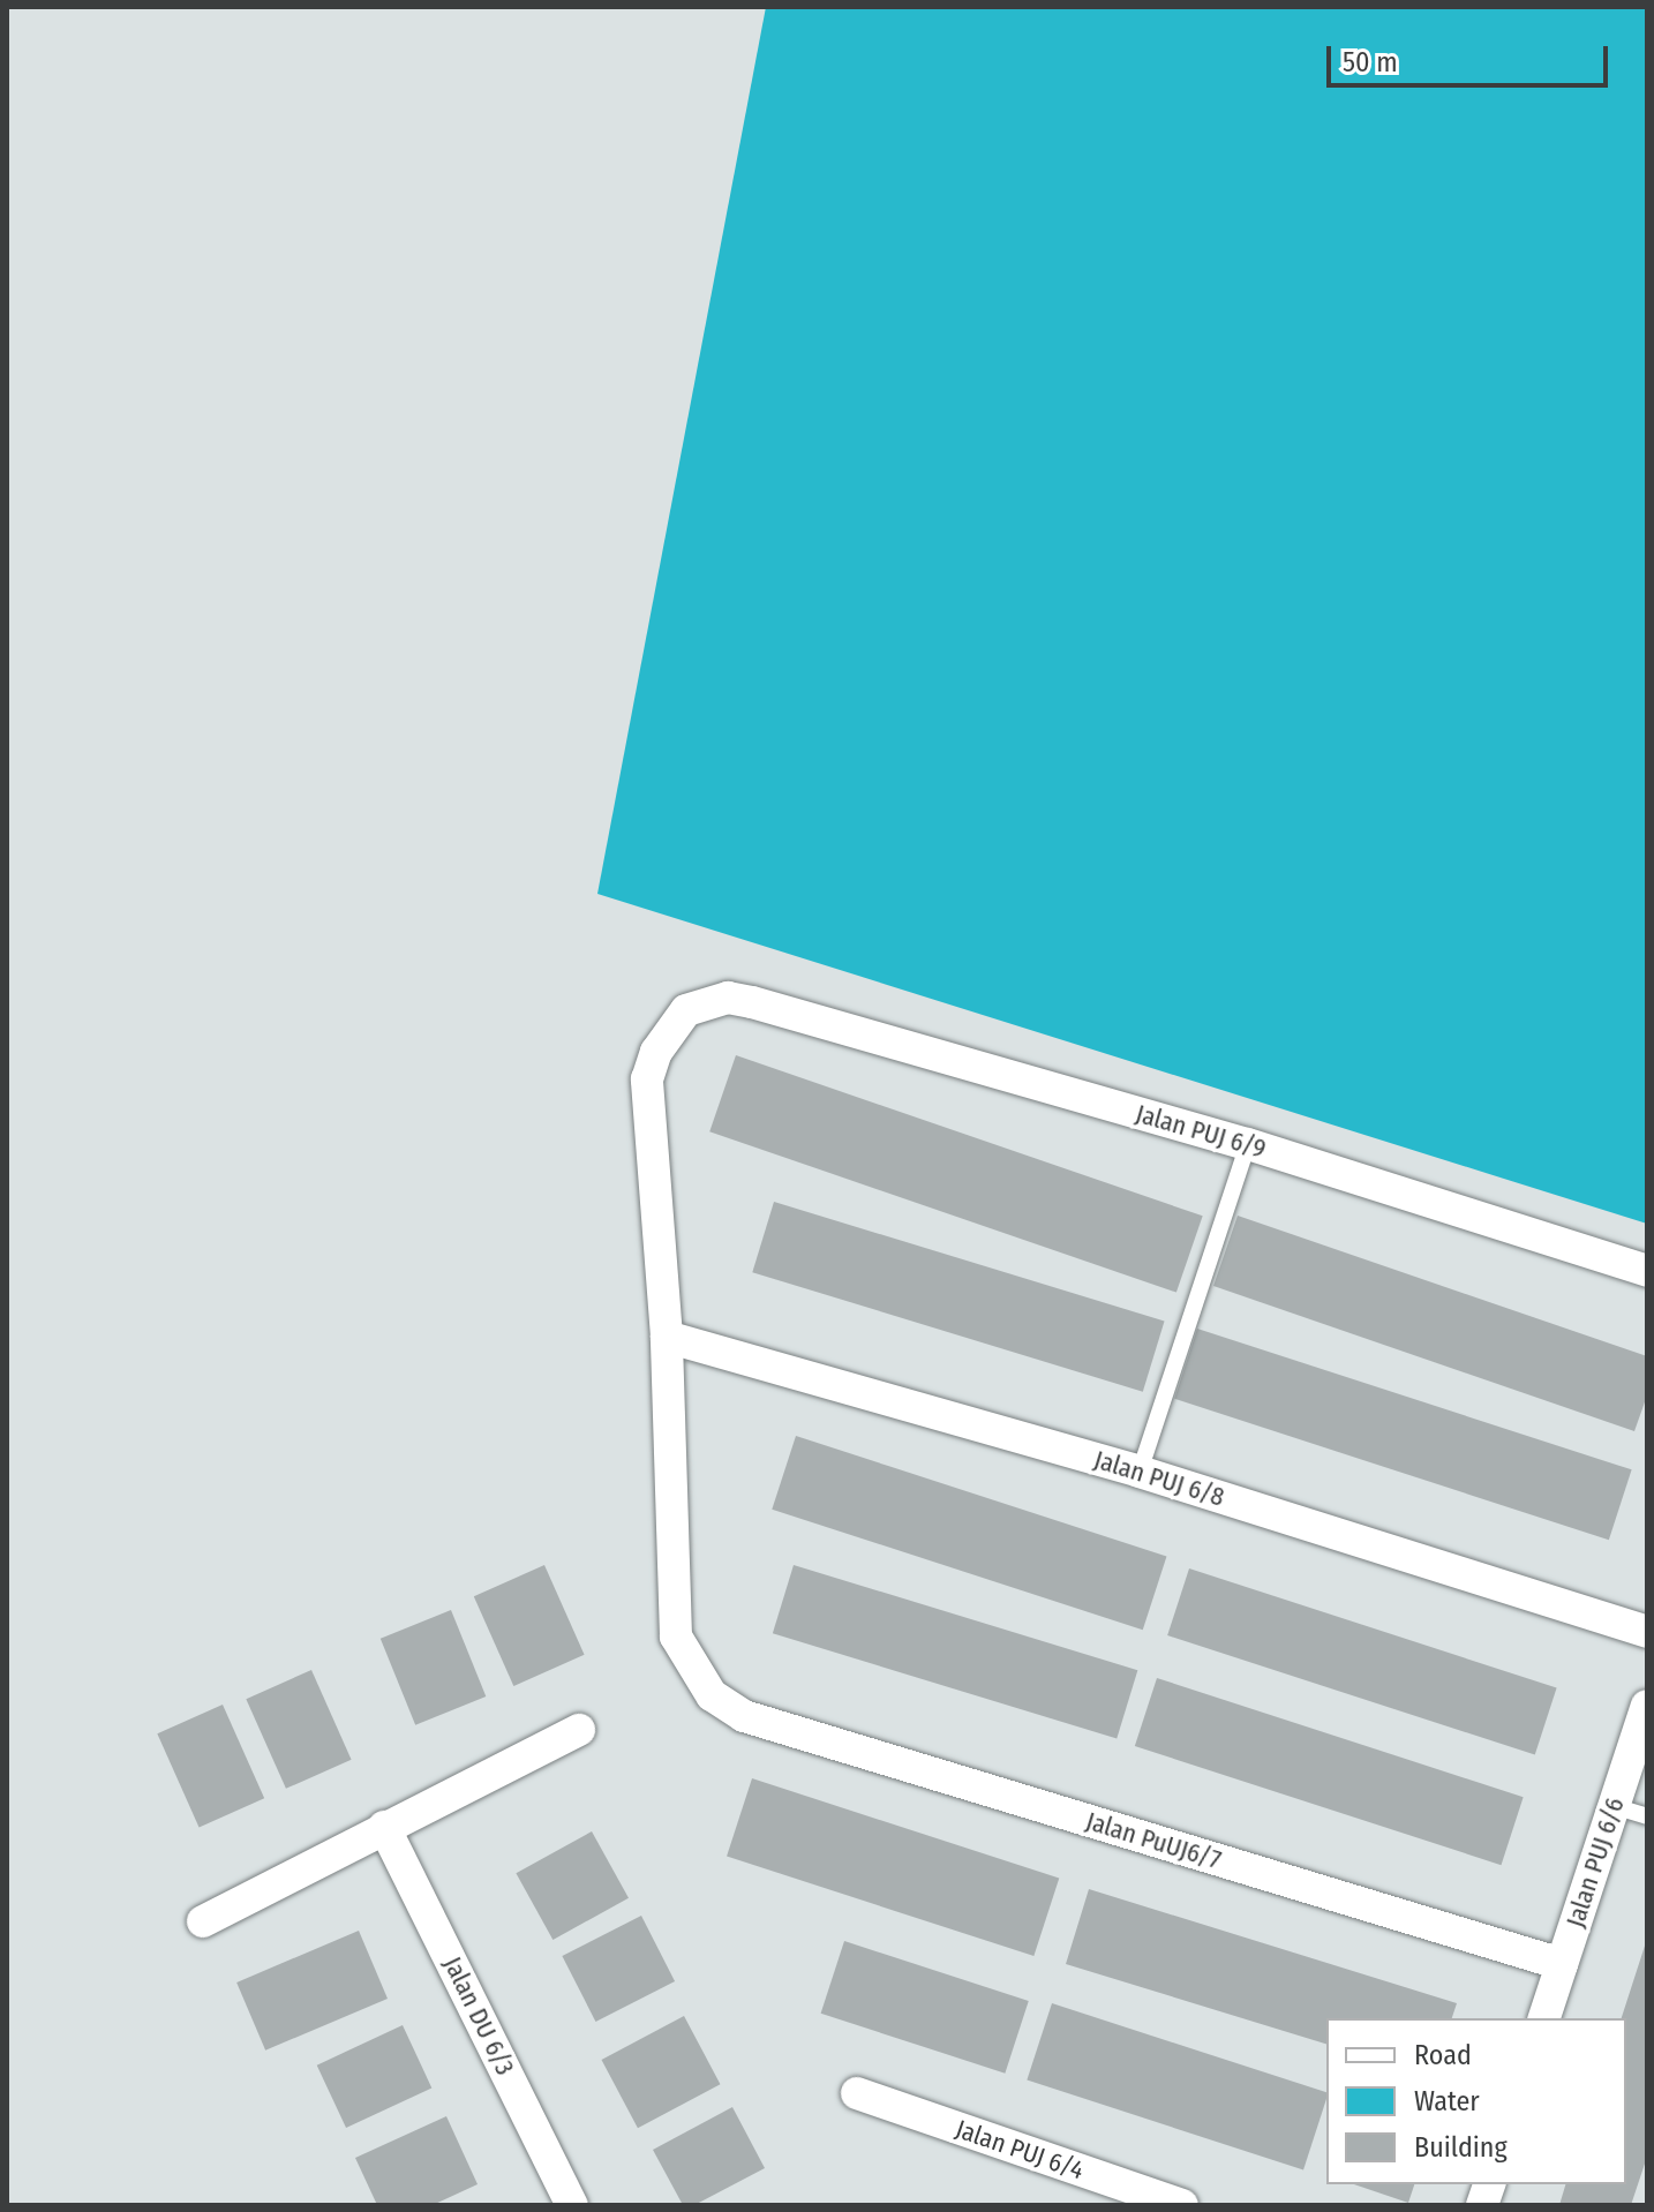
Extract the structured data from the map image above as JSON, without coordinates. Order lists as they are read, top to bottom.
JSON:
{
  "streets": {
    "street": [
      "Jalan PUJ 6/9",
      "Jalan PUJ 6/8",
      "Jalan PuUJ6/7",
      "Jalan PUJ 6/6",
      "Jalan DU 6/3",
      "Jalan PUJ 6/4"
    ]
  },
  "crossings": [
    ["Jalan PUJ 6/9", "Jalan PUJ 6/8"],
    ["Jalan PUJ 6/9", "Jalan PuUJ6/7"],
    ["Jalan PuUJ6/7", "Jalan PUJ 6/6"]
  ],
  "legend": ["Road", "Water", "Building"],
  "scale_bar": "50 m"
}
